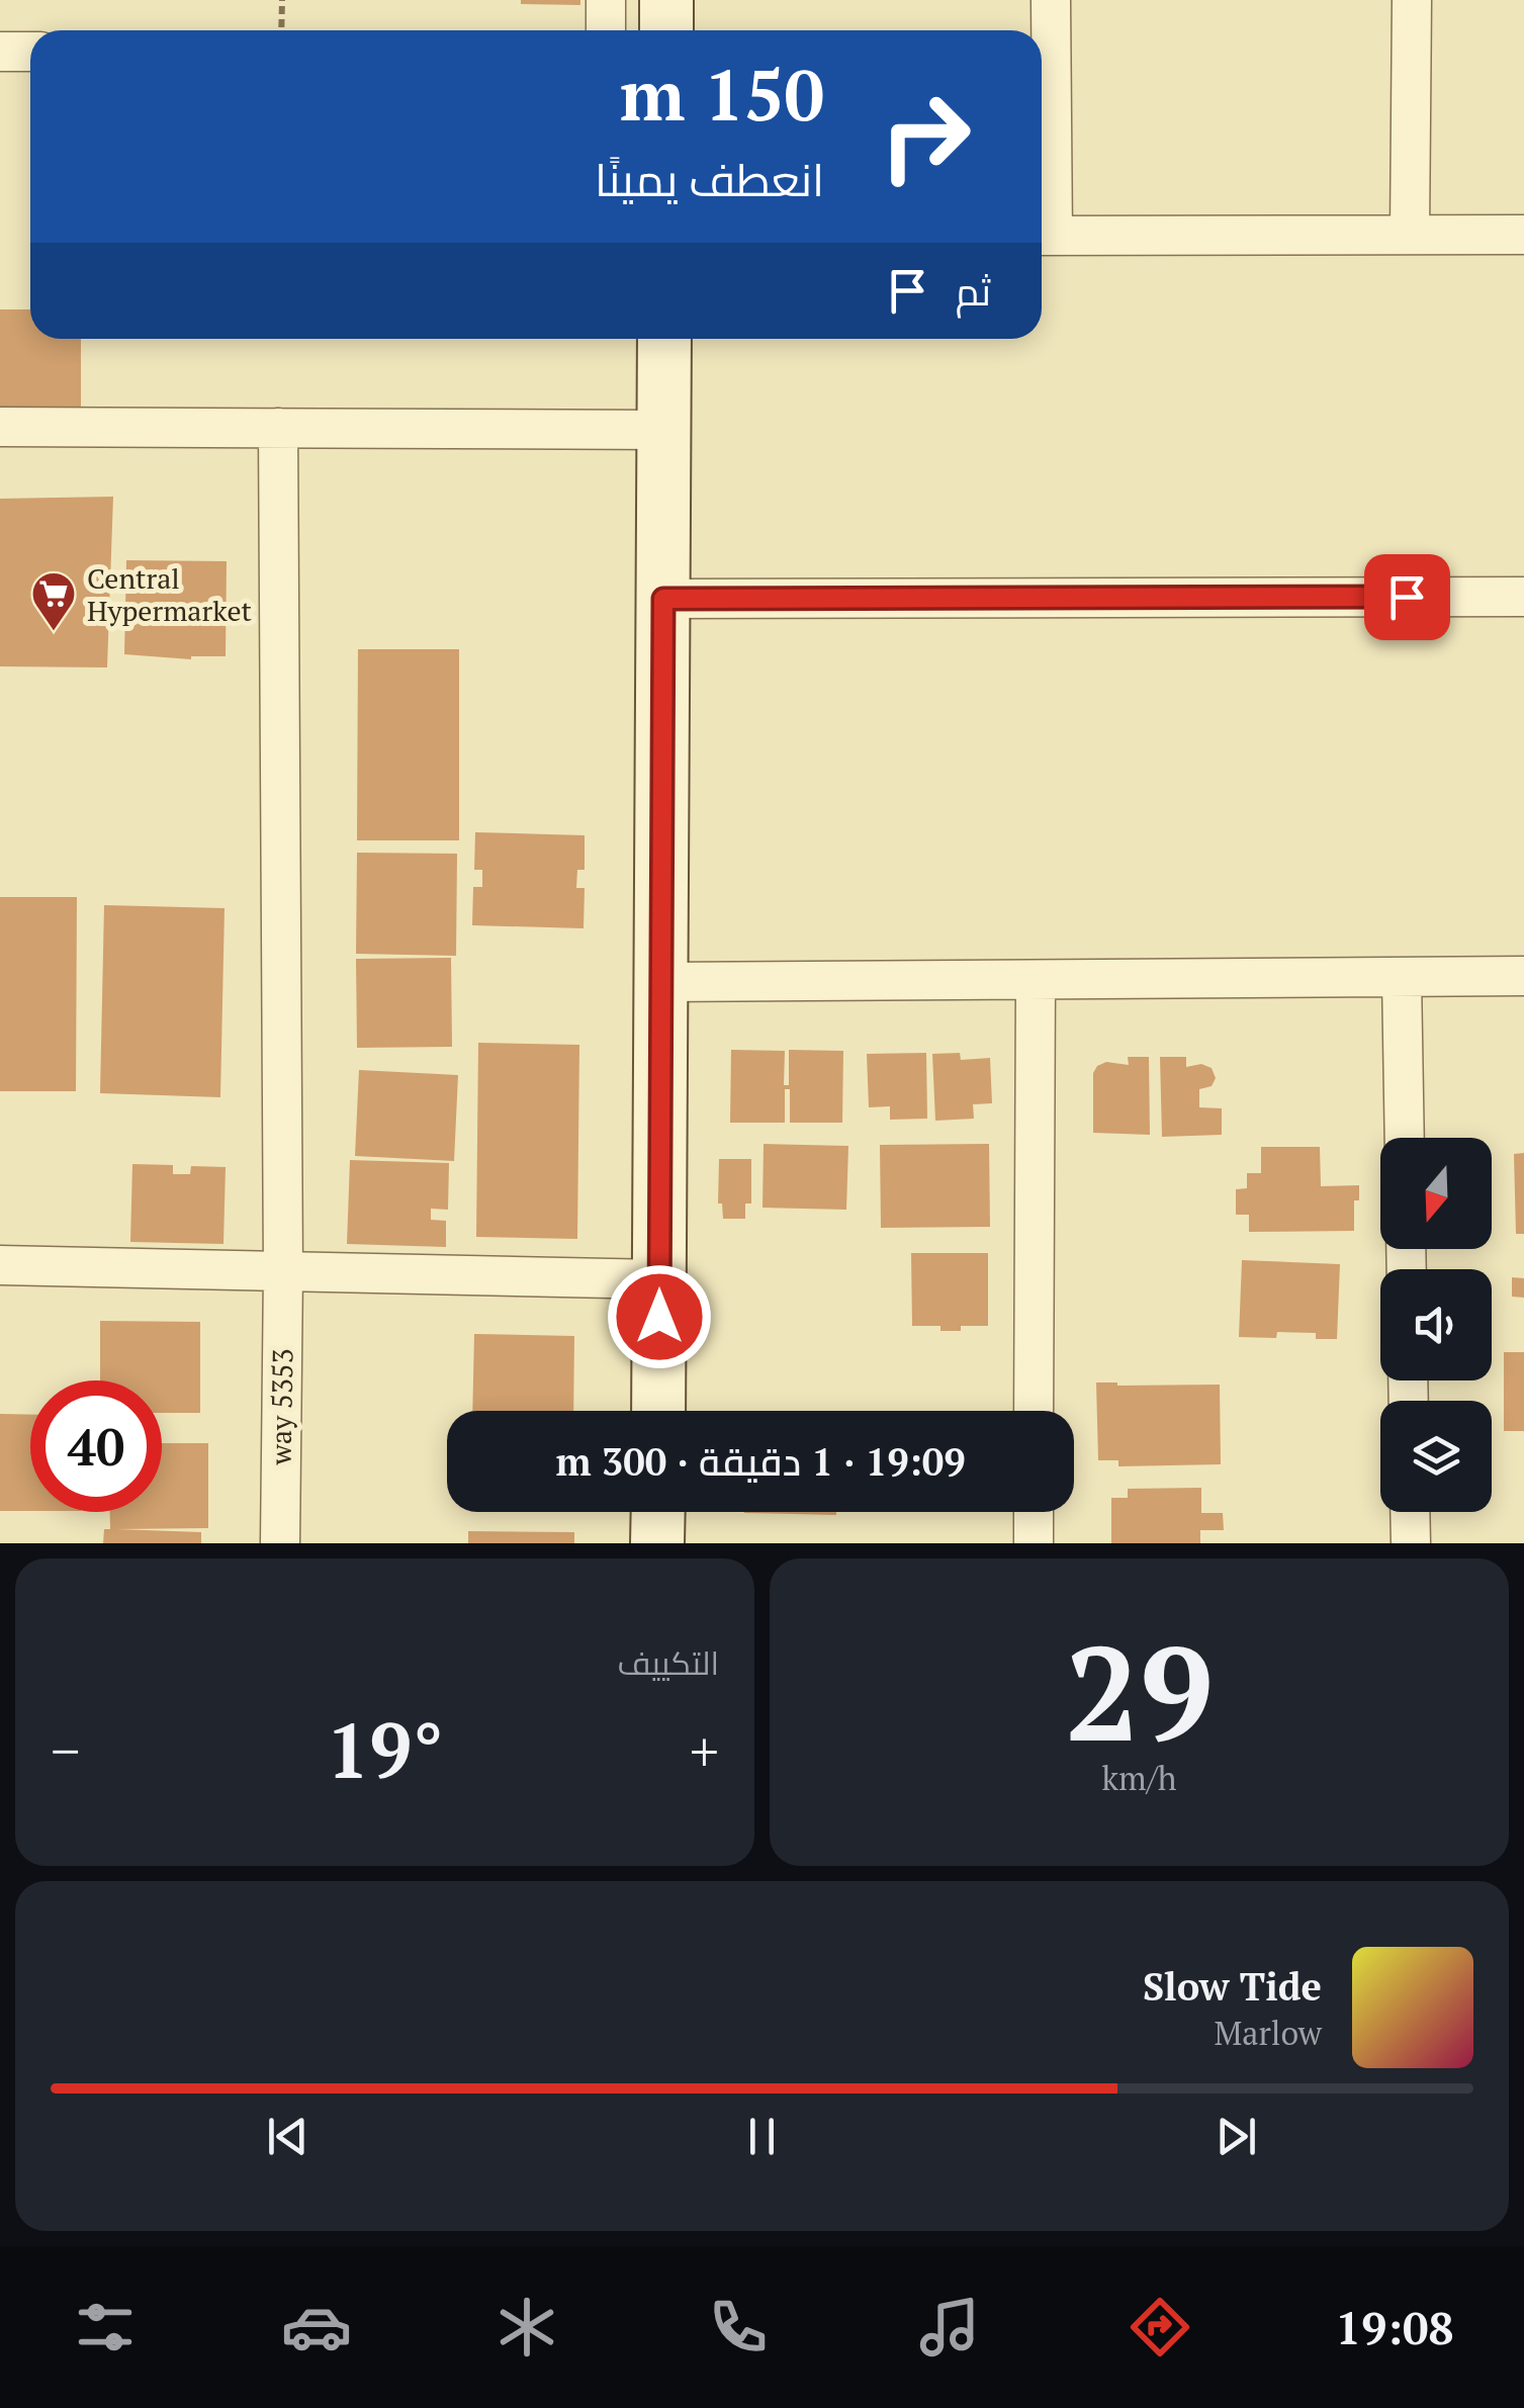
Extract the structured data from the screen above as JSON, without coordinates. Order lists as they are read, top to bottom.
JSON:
{
  "streets": {
    "street": ["way 5353"]
  },
  "places": {
    "supermarket": ["Central Hypermarket"]
  },
  "north": "bottom",
  "page": {
    "turn": ["150 m", "انعطف يمينًا"],
    "then": "ثم",
    "limit": "40",
    "trip": "19:09 · 1 دقيقة · 300 m",
    "tile": [
      ["29", "km/h"],
      "التكييف"
    ],
    "heat": ["−", "19°", "+"],
    "song": ["Slow Tide", "Marlow"],
    "tabs": "19:08"
  }
}
